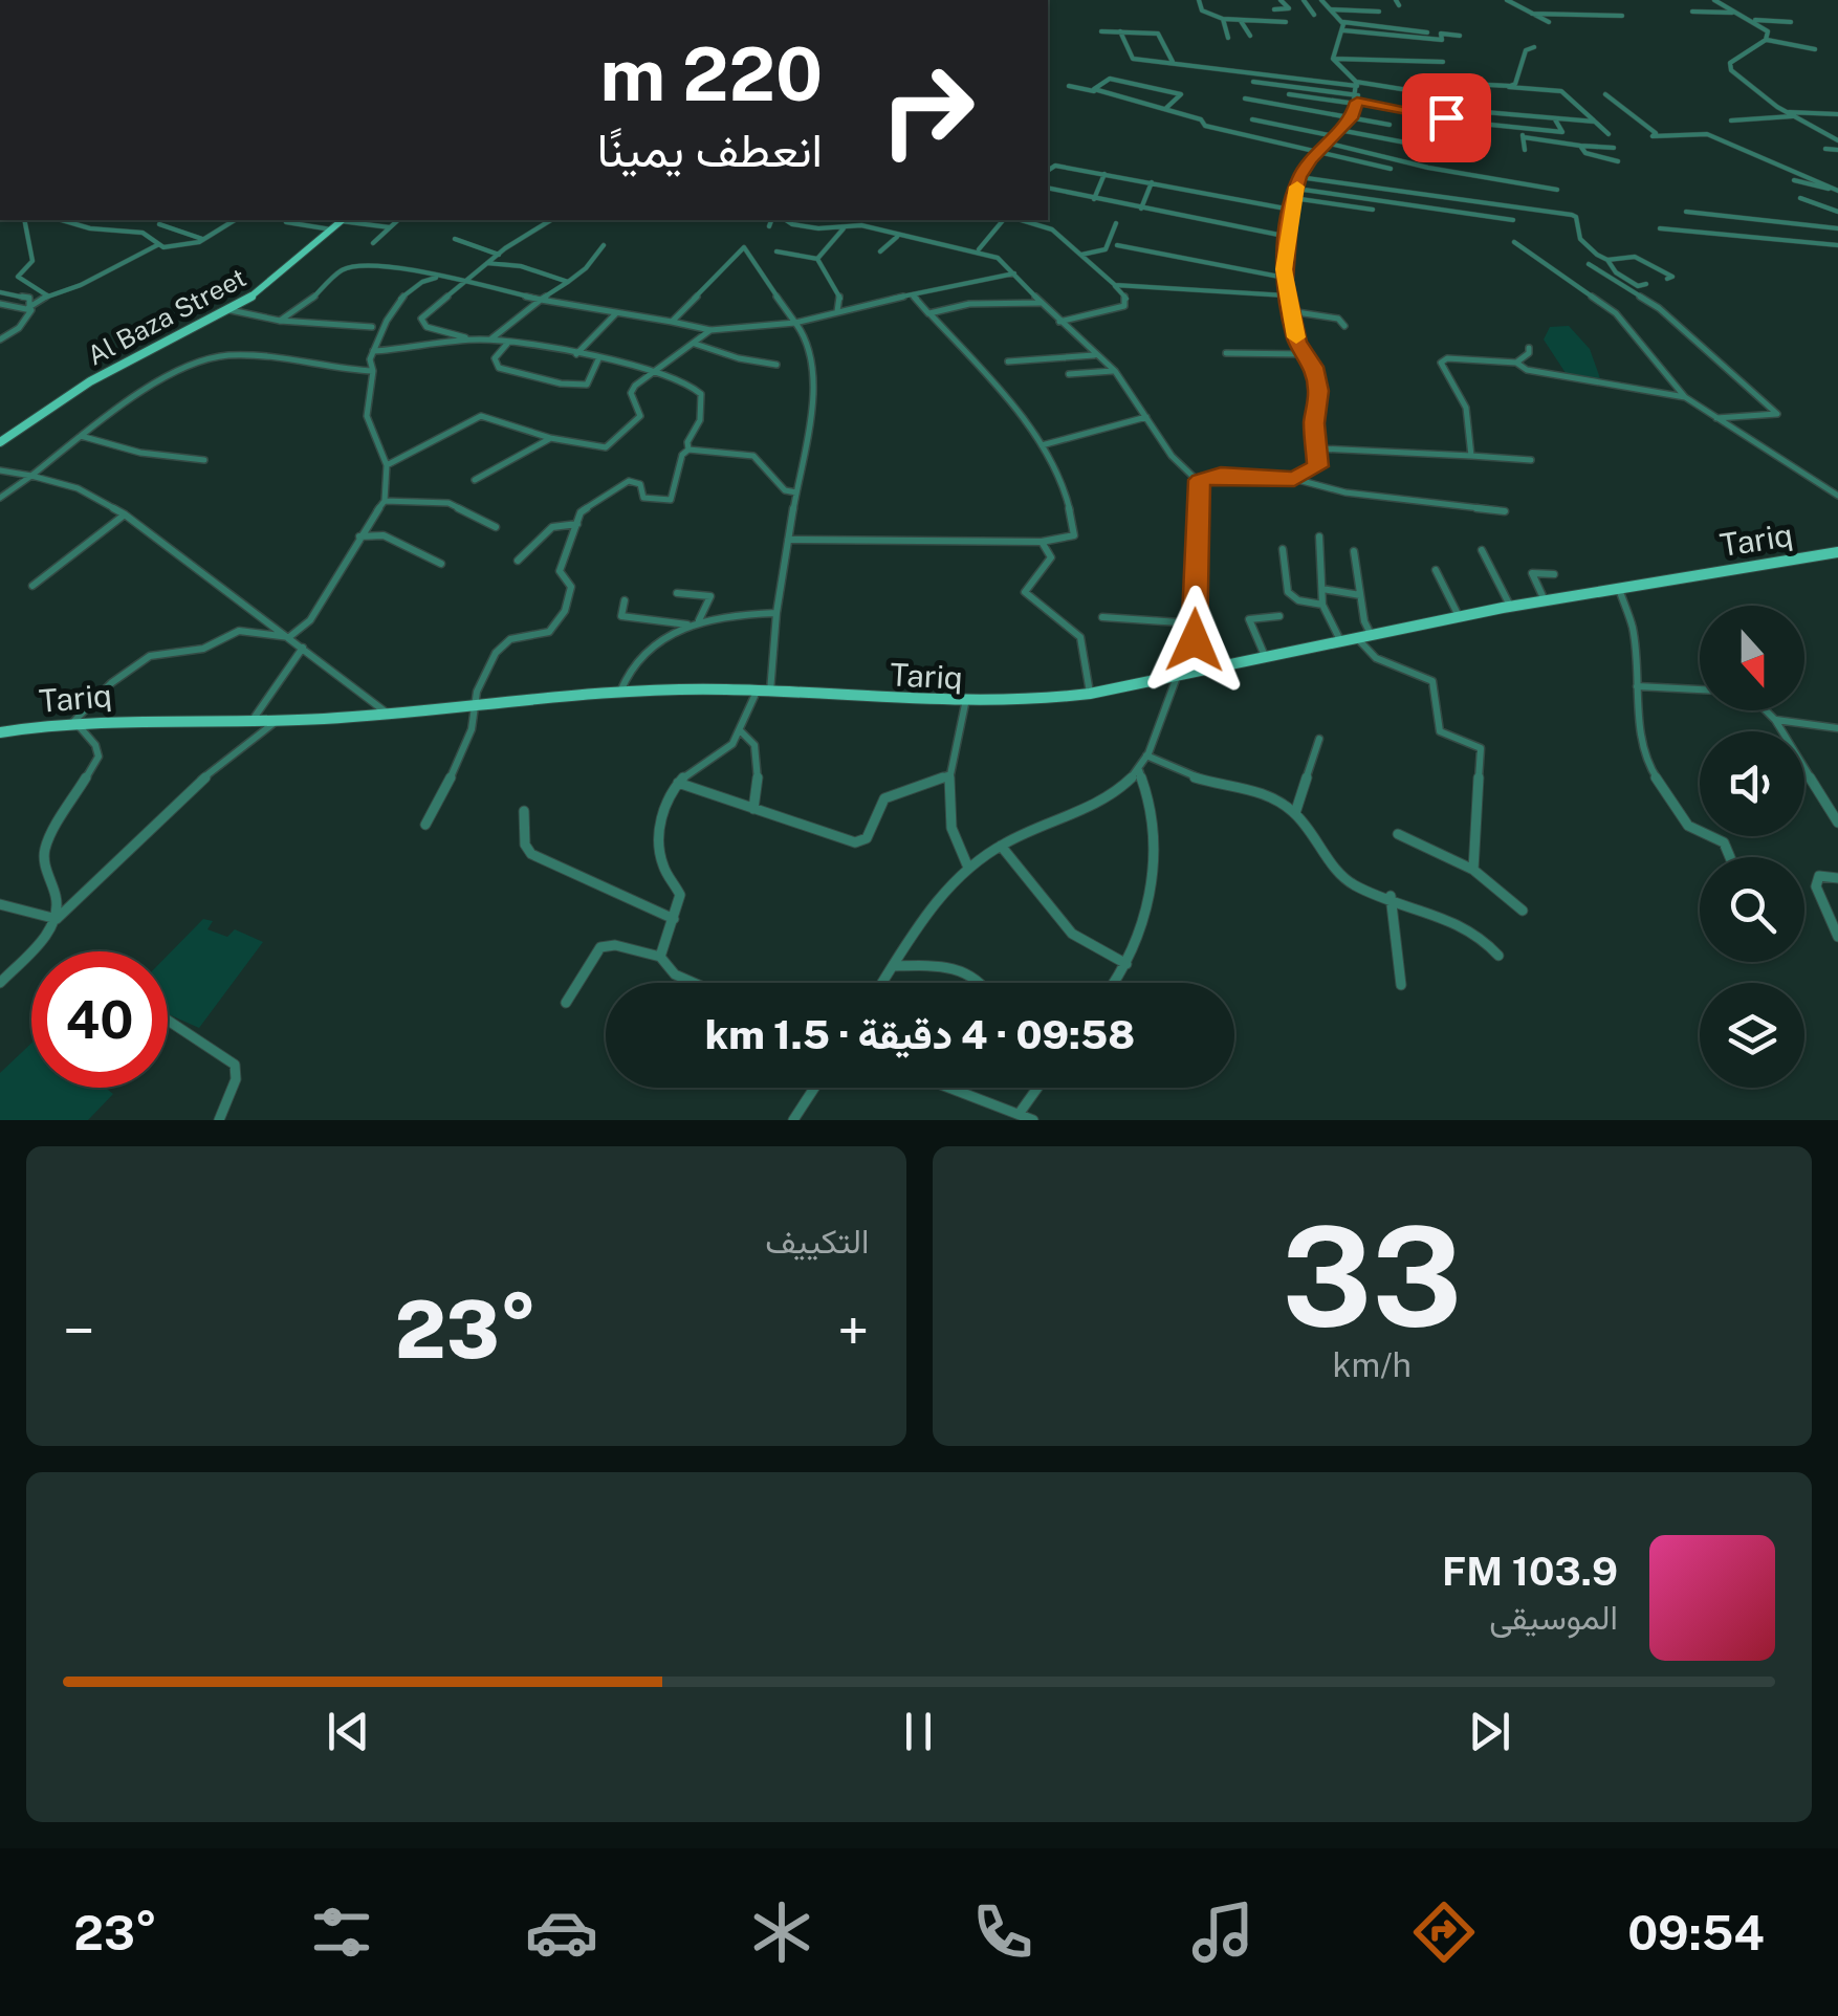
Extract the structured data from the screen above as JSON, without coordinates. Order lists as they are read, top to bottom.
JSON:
{
  "streets": {
    "main road": ["Al Baza Street", "Tariq"]
  },
  "north": "bottom",
  "page": {
    "turn": ["220 m", "انعطف يمينًا"],
    "limit": "40",
    "trip": "09:58 · 4 دقيقة · 1.5 km",
    "tile": [
      ["33", "km/h"],
      "التكييف"
    ],
    "heat": ["−", "23°", "+"],
    "song": ["103.9 FM", "الموسيقى"],
    "tabs": ["09:54", "23°"]
  }
}
